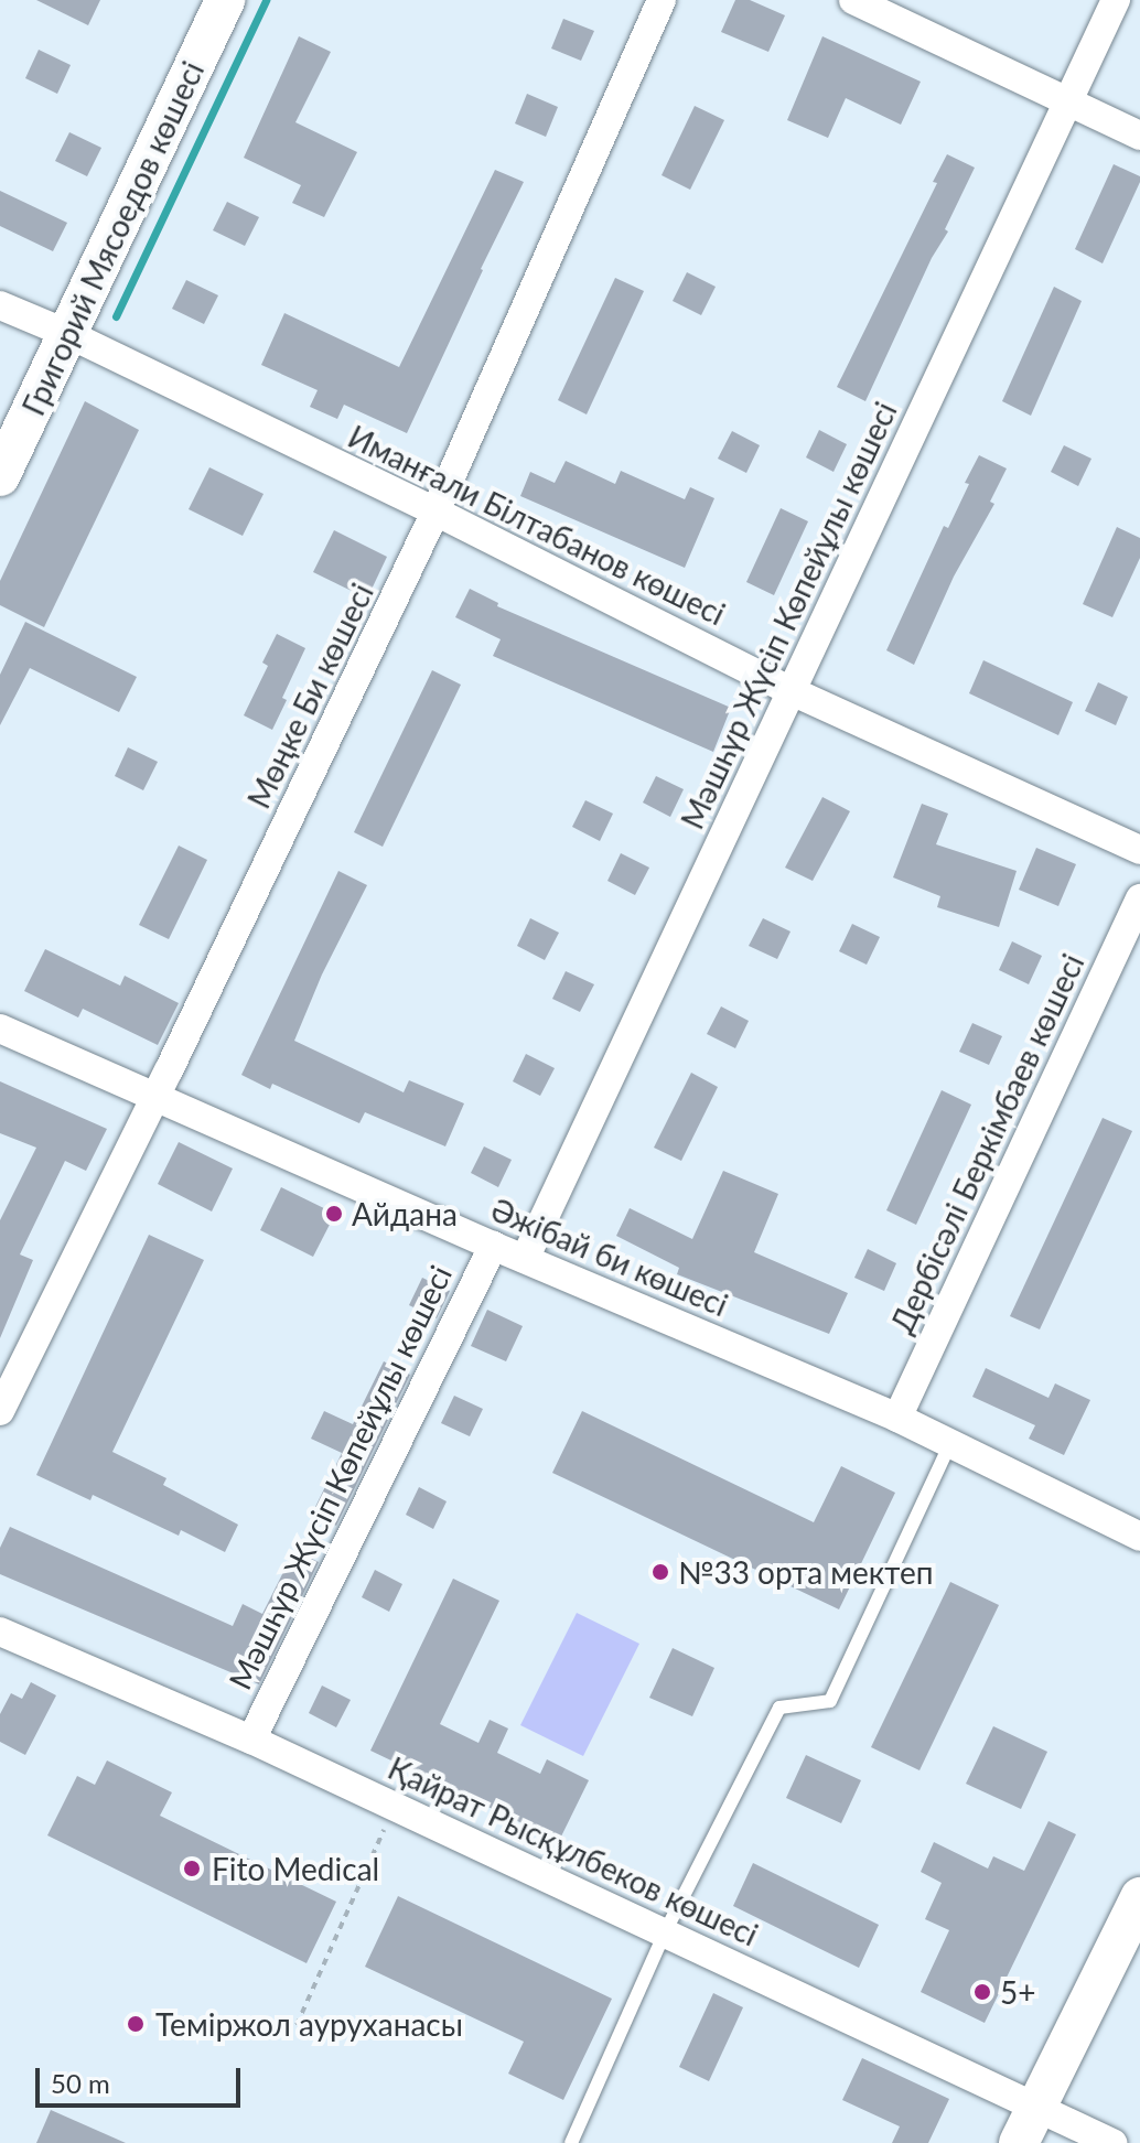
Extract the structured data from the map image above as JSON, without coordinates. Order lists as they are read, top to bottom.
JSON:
{
  "streets": {
    "main road": ["Григорий Мясоедов көшесі"],
    "street": [
      "Иманғали Білтабанов көшесі",
      "Мәшһүр Жүсіп Көпейұлы көшесі",
      "Мөңке Би көшесі",
      "Дербісәлі Беркімбаев көшесі",
      "Әжібай би көшесі",
      "Қайрат Рысқұлбеков көшесі"
    ]
  },
  "crossings": [
    ["Григорий Мясоедов көшесі", "Иманғали Білтабанов көшесі"],
    ["Иманғали Білтабанов көшесі", "Мәшһүр Жүсіп Көпейұлы көшесі"],
    ["Иманғали Білтабанов көшесі", "Мөңке Би көшесі"],
    ["Мәшһүр Жүсіп Көпейұлы көшесі", "Әжібай би көшесі"],
    ["Мәшһүр Жүсіп Көпейұлы көшесі", "Қайрат Рысқұлбеков көшесі"],
    ["Мөңке Би көшесі", "Әжібай би көшесі"],
    ["Дербісәлі Беркімбаев көшесі", "Әжібай би көшесі"]
  ],
  "places": [
    "Айдана",
    "№33 орта мектеп",
    "Fito Medical",
    "5+",
    "Теміржол ауруханасы"
  ],
  "scale_bar": "50 m"
}
